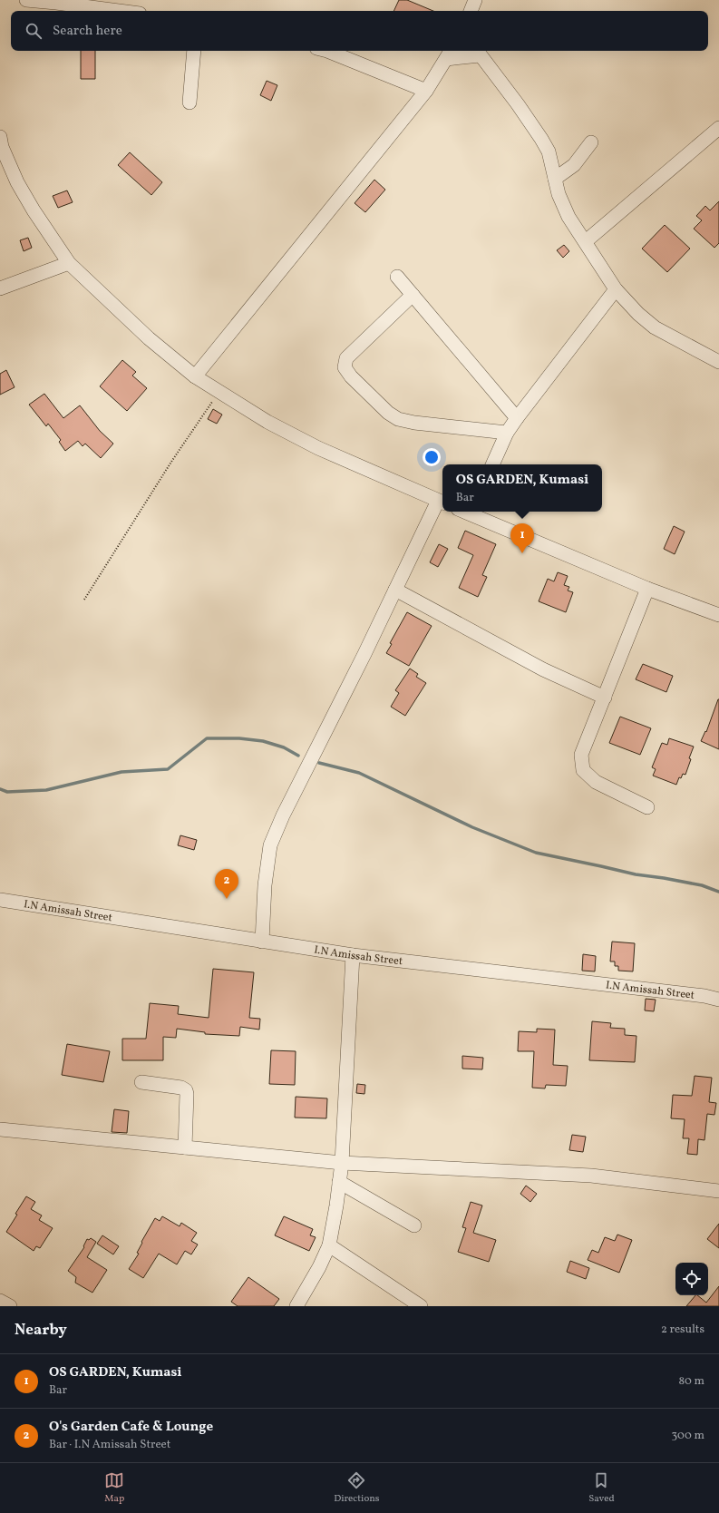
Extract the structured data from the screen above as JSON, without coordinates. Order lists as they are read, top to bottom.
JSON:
{
  "streets": {
    "street": ["I.N Amissah Street"]
  },
  "page": {
    "search": "Search here",
    "popup": ["OS GARDEN, Kumasi", "Bar"],
    "pins": ["1", "2"],
    "heading": ["Nearby", "2 results"],
    "list": [
      {
        "mark": "1",
        "name": "OS GARDEN, Kumasi",
        "note": "Bar",
        "value": "80 m"
      },
      {
        "mark": "2",
        "name": "O's Garden Cafe & Lounge",
        "note": "Bar · I.N Amissah Street",
        "value": "300 m"
      }
    ],
    "nav": ["Map", "Directions", "Saved"]
  }
}
